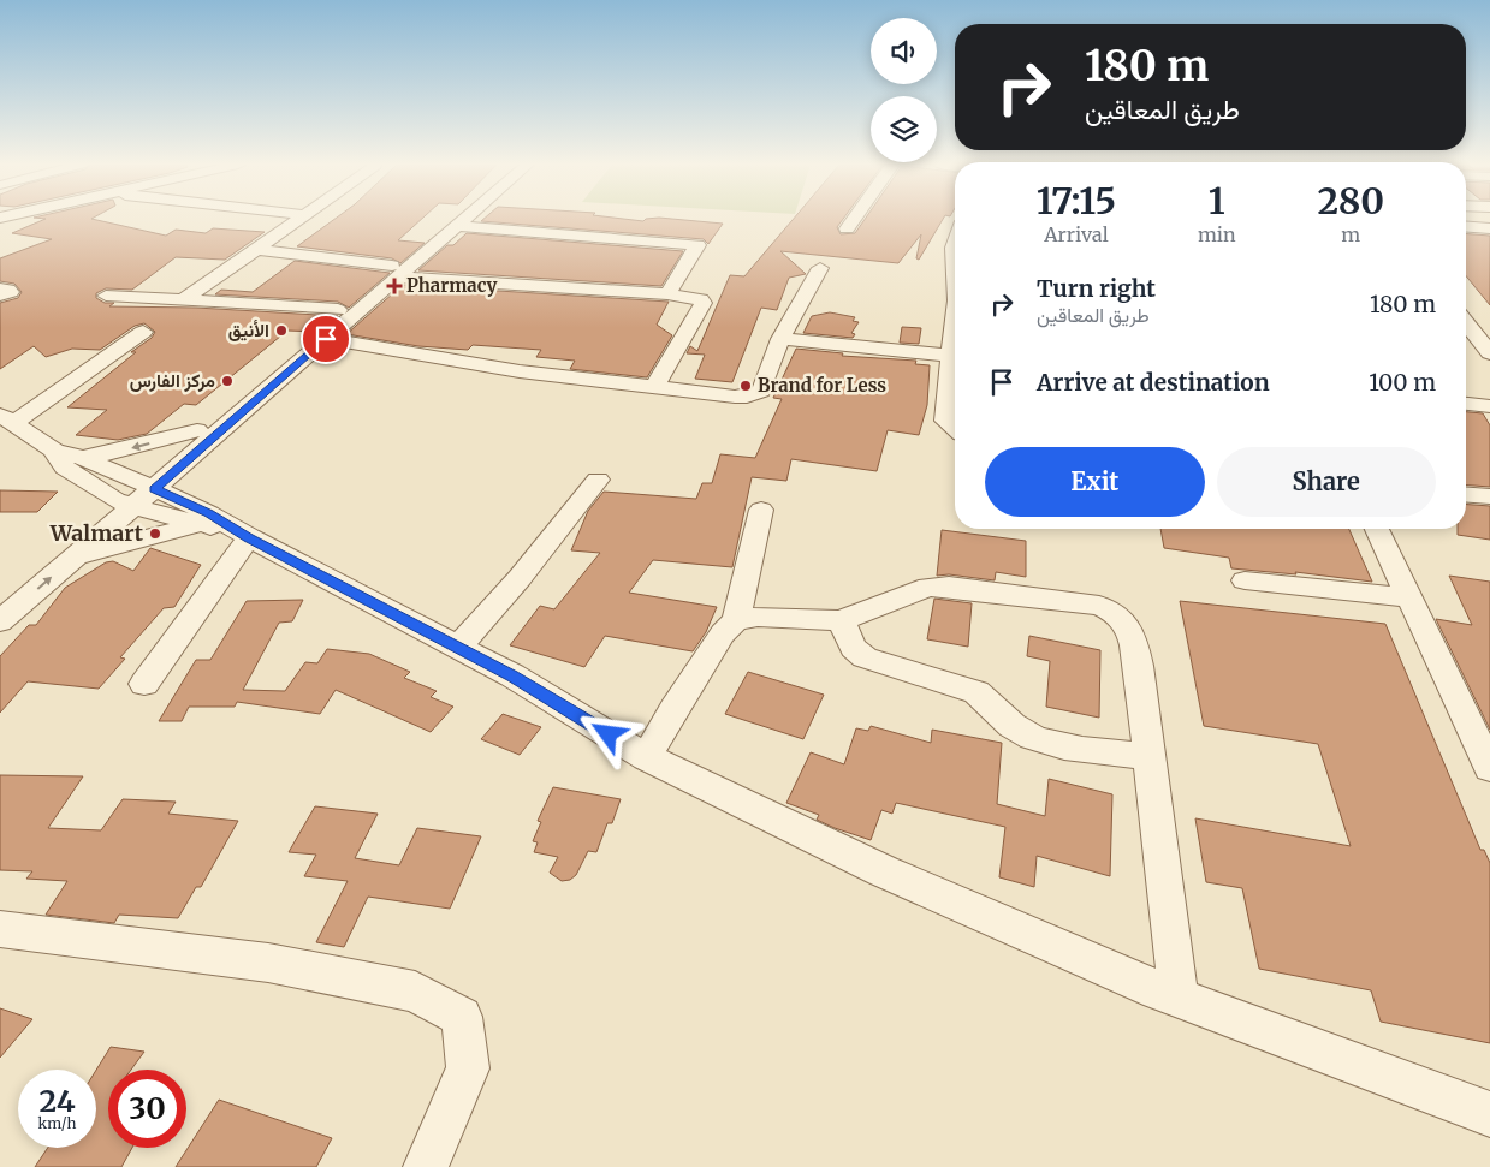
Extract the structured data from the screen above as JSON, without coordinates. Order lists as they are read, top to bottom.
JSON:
{
  "places": {
    "health": ["Pharmacy"],
    "other": [
      "الأنيق",
      "مركز الفارس",
      "Brand for Less",
      "Walmart"
    ]
  },
  "page": {
    "turn": ["180 m", "طريق المعاقين"],
    "eta": [
      "17:15",
      "Arrival",
      "1",
      "min",
      "280",
      "m"
    ],
    "list": [
      {
        "name": "Turn right",
        "note": "طريق المعاقين",
        "value": "180 m"
      },
      {
        "name": "Arrive at destination",
        "value": "100 m"
      }
    ],
    "buttons": ["Exit", "Share"],
    "speed": "24 km/h",
    "limit": "30"
  }
}
